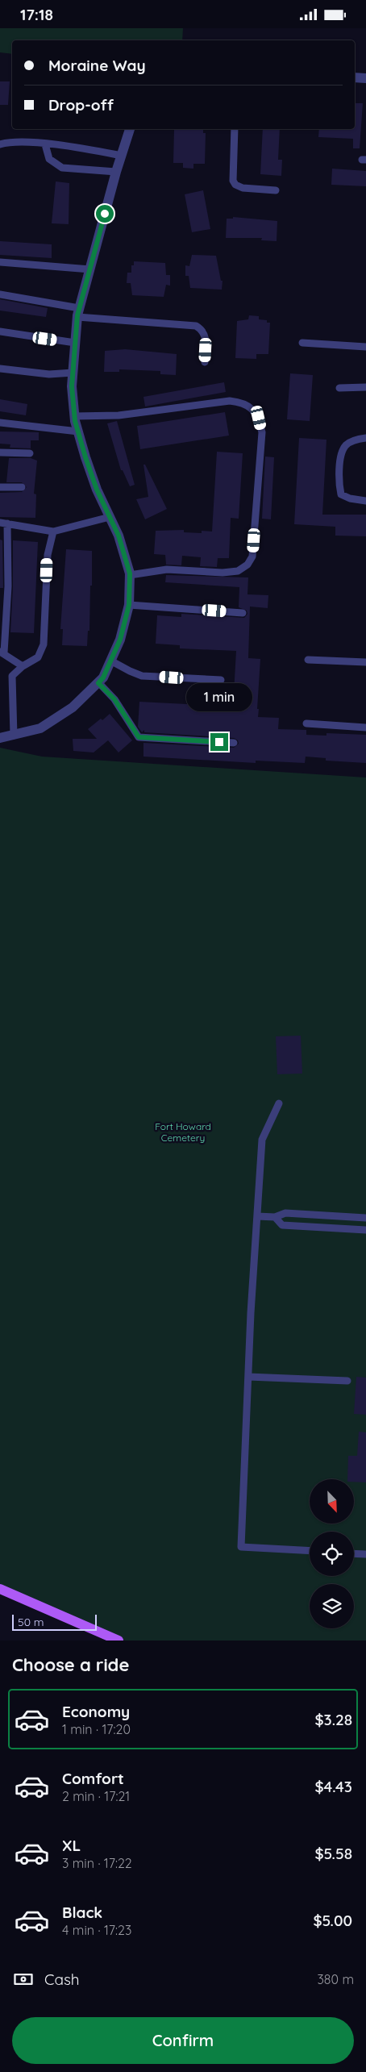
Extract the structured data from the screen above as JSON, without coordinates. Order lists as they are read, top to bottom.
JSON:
{
  "parks": ["Fort Howard Cemetery"],
  "scale_bar": "50 m",
  "north": "bottom right",
  "page": {
    "status": "17:18",
    "banner": ["Moraine Way", "Drop-off"],
    "bubble": "1 min",
    "scale": "50 m",
    "heading": "Choose a ride",
    "list": [
      {
        "name": "Economy",
        "note": "1 min · 17:20",
        "value": "$3.28"
      },
      {
        "name": "Comfort",
        "note": "2 min · 17:21",
        "value": "$4.43"
      },
      {
        "name": "XL",
        "note": "3 min · 17:22",
        "value": "$5.58"
      },
      {
        "name": "Black",
        "note": "4 min · 17:23",
        "value": "$5.00"
      }
    ],
    "pay": ["Cash", "380 m"],
    "buttons": "Confirm"
  }
}
